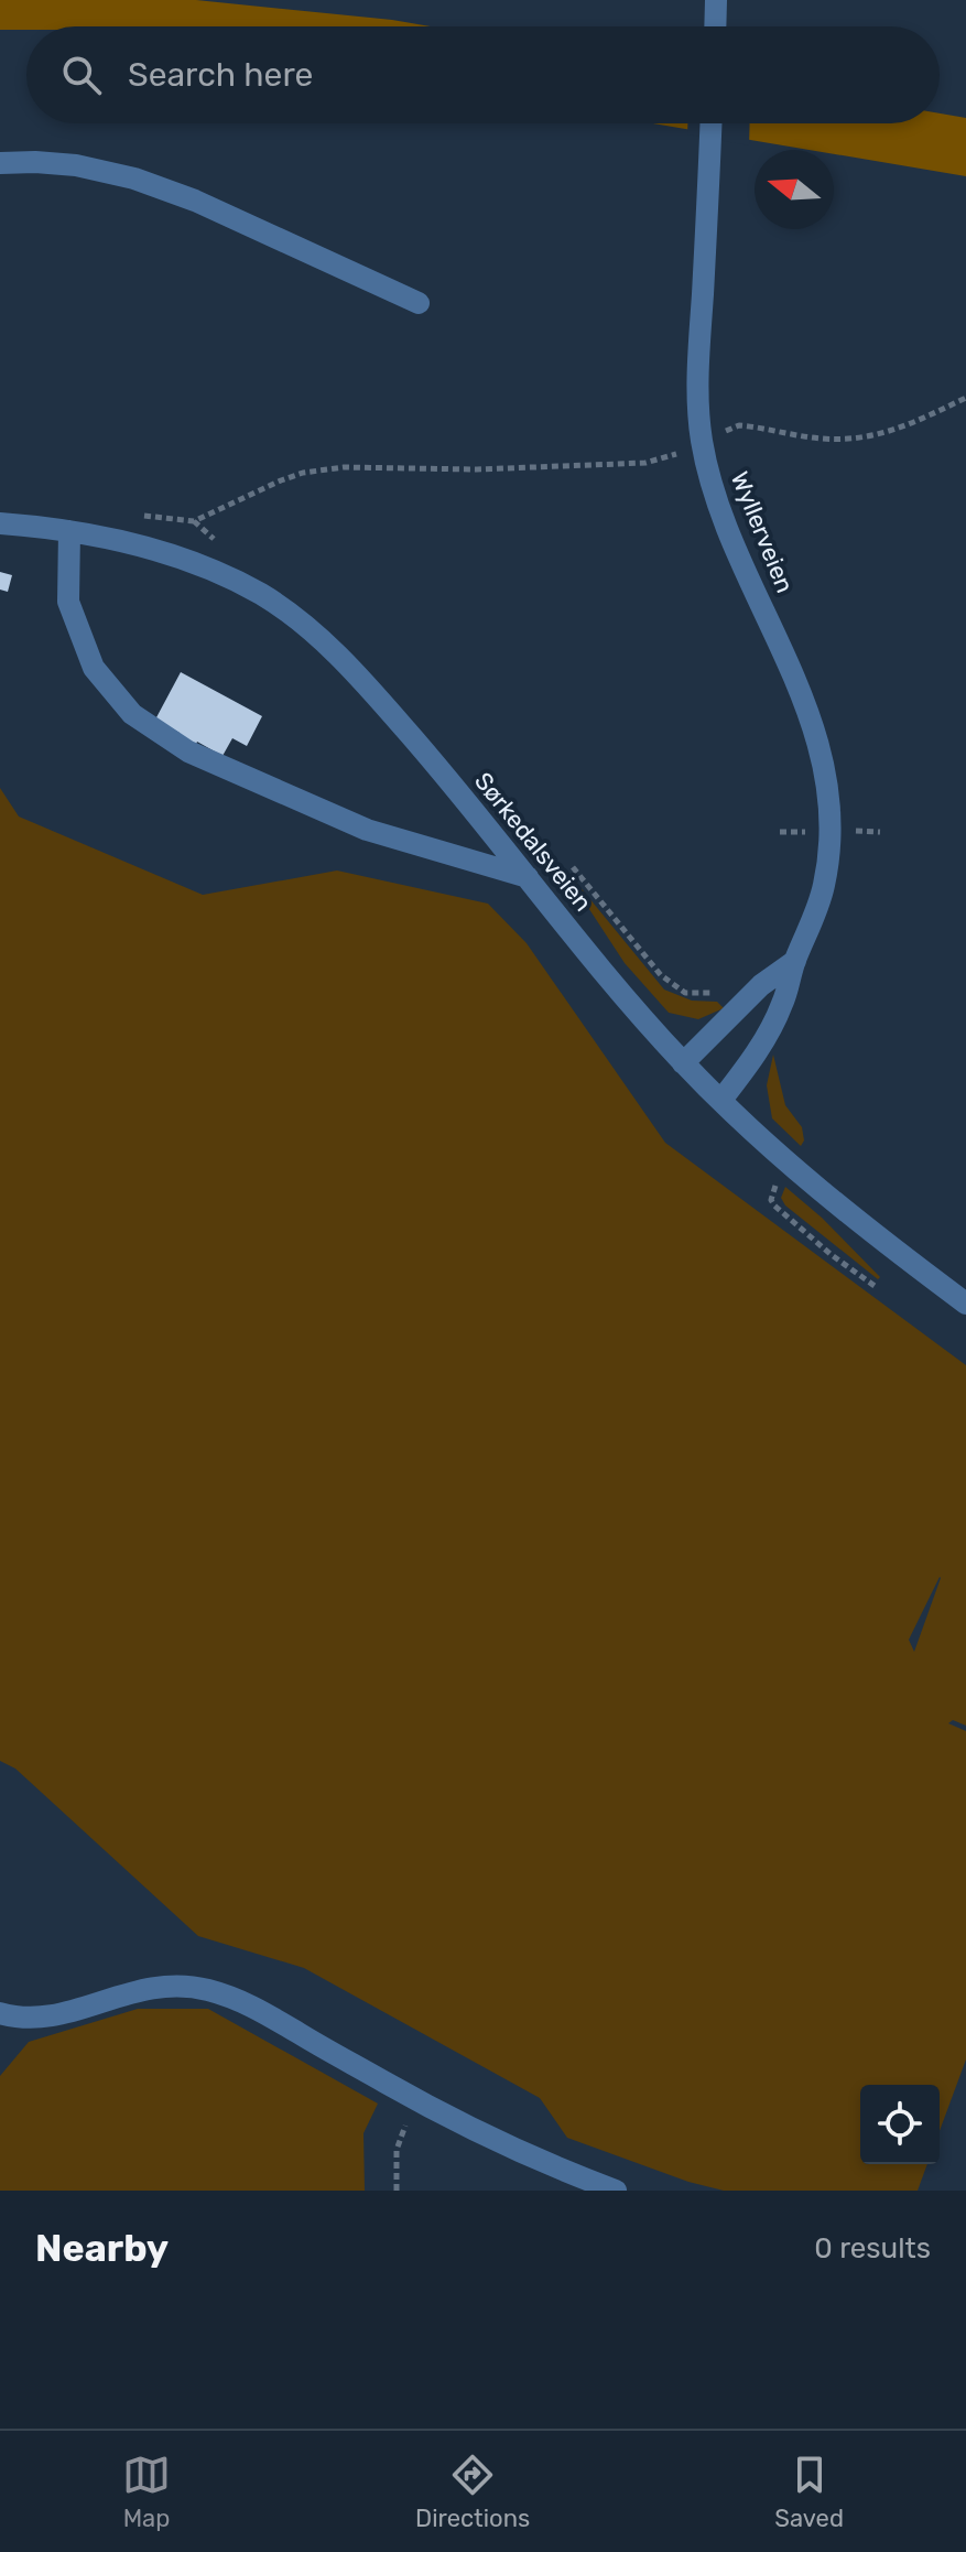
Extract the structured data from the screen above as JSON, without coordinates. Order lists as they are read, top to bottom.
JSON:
{
  "streets": {
    "street": ["Wyllerveien", "Sørkedalsveien"]
  },
  "crossings": [
    ["Wyllerveien", "Sørkedalsveien"]
  ],
  "north": "left",
  "page": {
    "search": "Search here",
    "heading": ["Nearby", "0 results"],
    "nav": ["Map", "Directions", "Saved"]
  }
}
